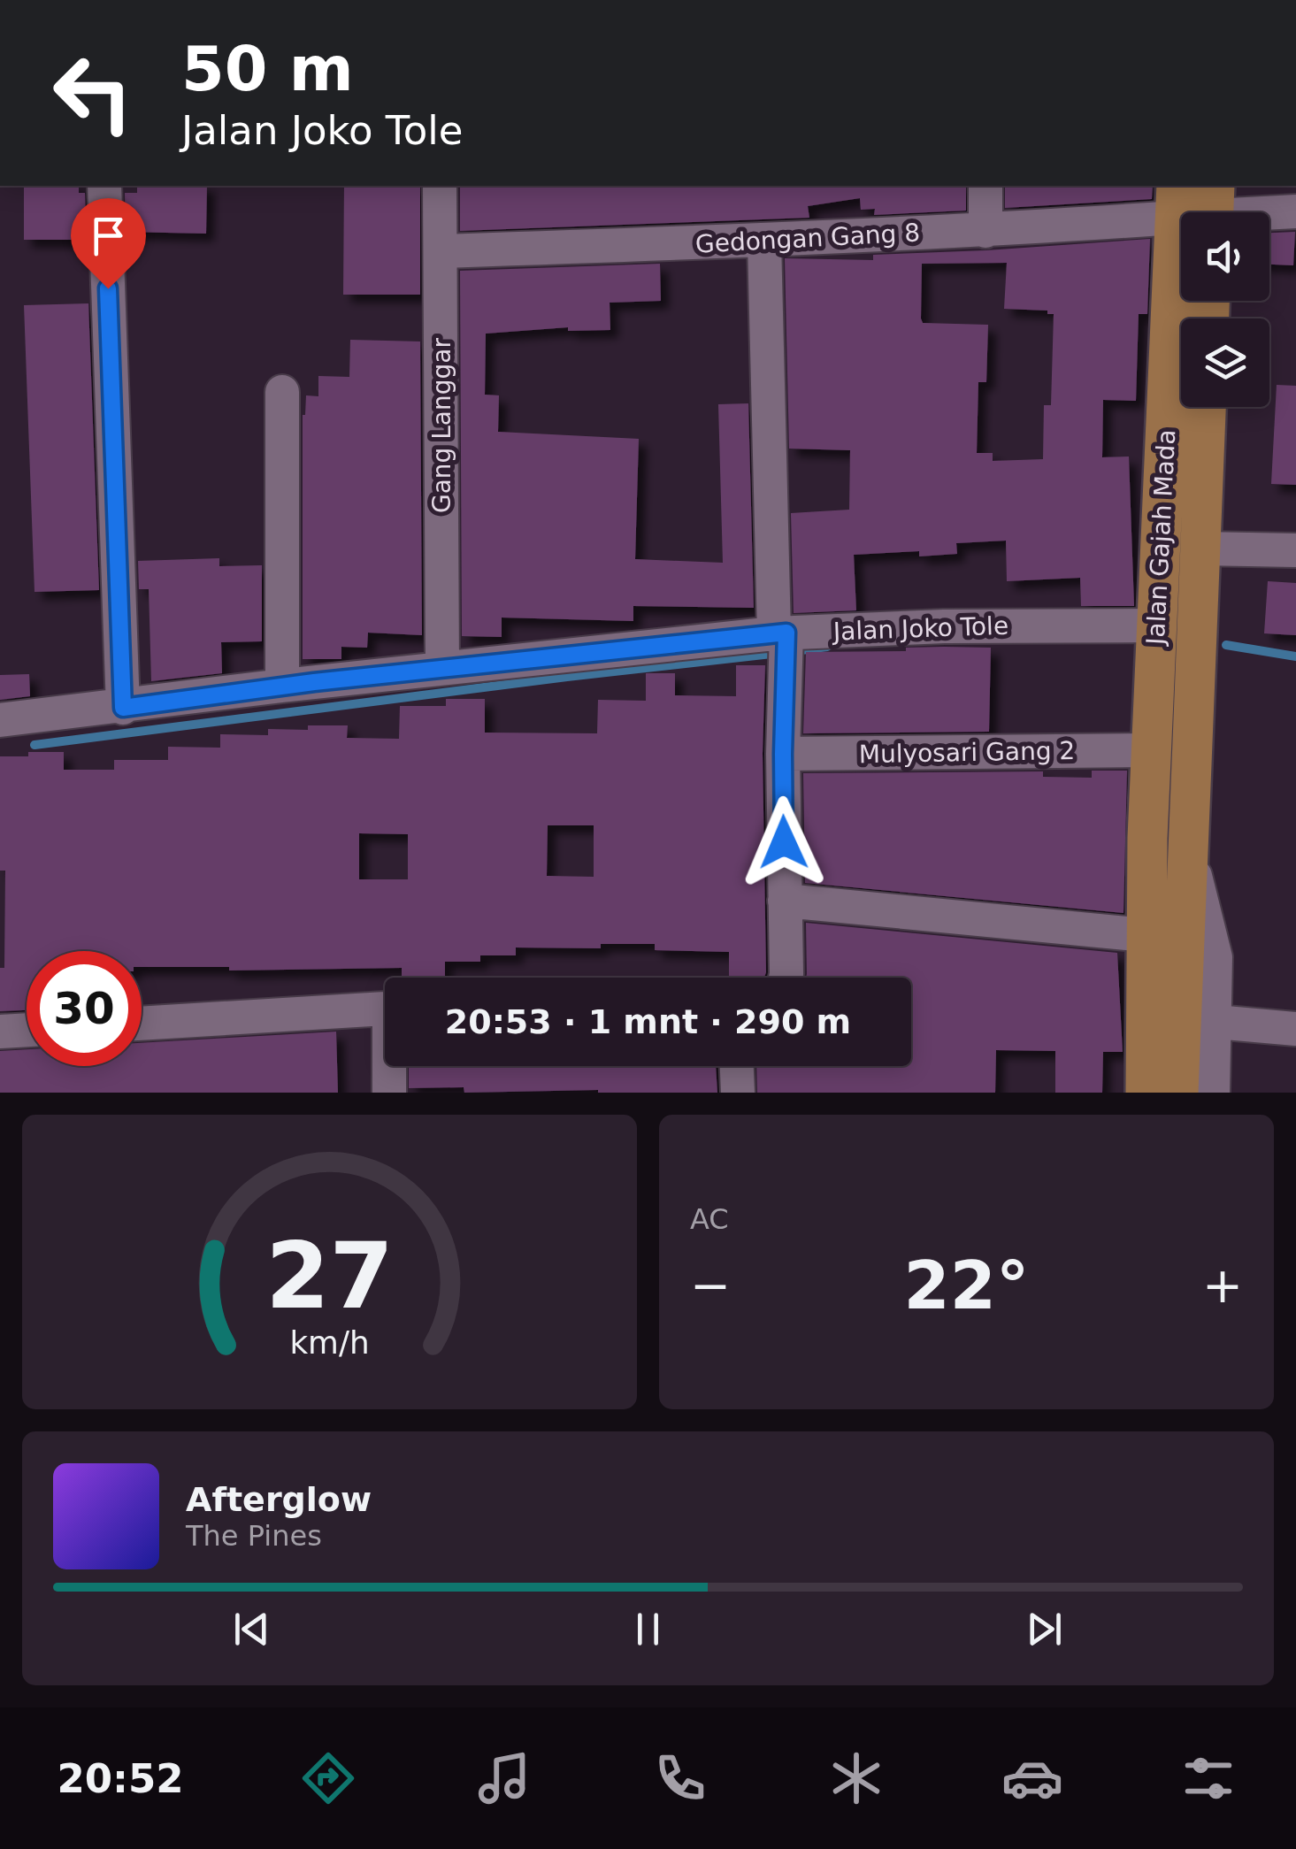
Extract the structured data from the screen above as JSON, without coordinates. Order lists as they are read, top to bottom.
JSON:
{
  "streets": {
    "main road": ["Jalan Gajah Mada"],
    "street": [
      "Gedongan Gang 8",
      "Gang Langgar",
      "Jalan Joko Tole",
      "Mulyosari Gang 2"
    ]
  },
  "crossings": [
    ["Gedongan Gang 8", "Gang Langgar"],
    ["Gedongan Gang 8", "Jalan Gajah Mada"],
    ["Gang Langgar", "Jalan Joko Tole"],
    ["Jalan Gajah Mada", "Jalan Joko Tole"],
    ["Jalan Gajah Mada", "Mulyosari Gang 2"]
  ],
  "page": {
    "turn": ["50 m", "Jalan Joko Tole"],
    "limit": "30",
    "trip": "20:53 · 1 mnt · 290 m",
    "tile": "AC",
    "heat": ["−", "22°", "+"],
    "song": ["Afterglow", "The Pines"],
    "tabs": "20:52",
    "gauge": ["27", "km/h"]
  }
}
